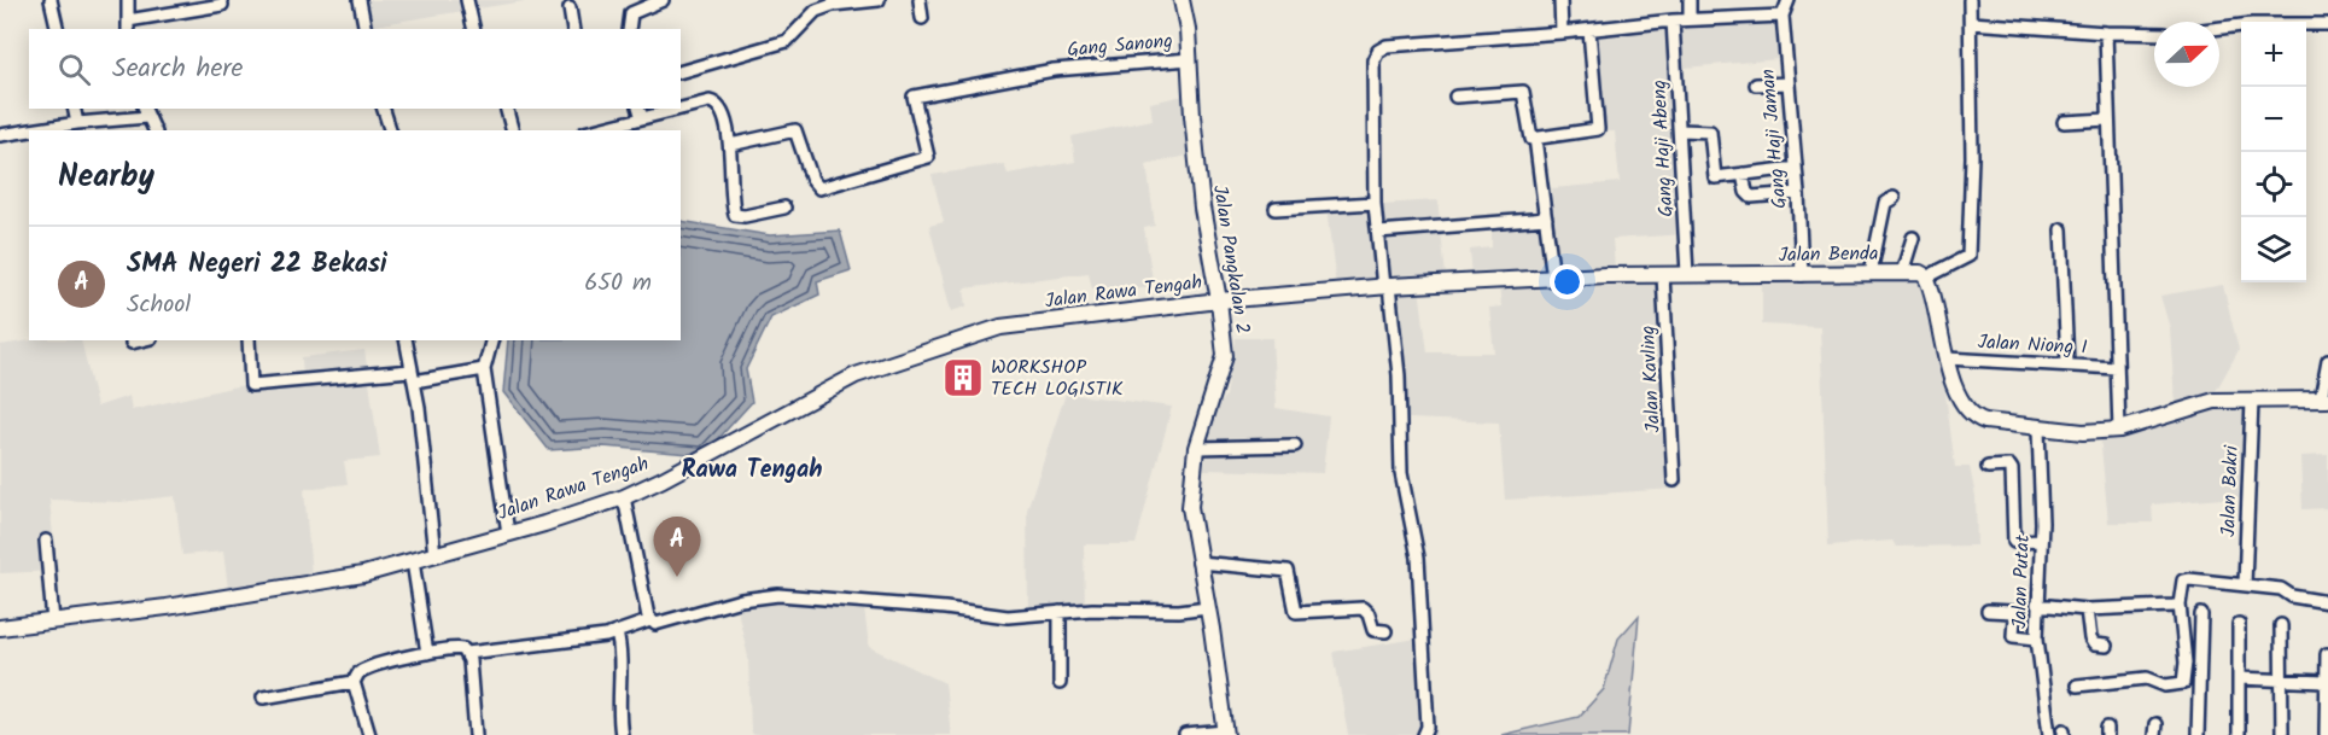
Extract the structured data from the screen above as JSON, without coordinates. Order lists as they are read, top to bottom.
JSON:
{
  "streets": {
    "street": [
      "Gang Sanong",
      "Gang Haji Jaman",
      "Gang Haji Abeng",
      "Jalan Benda",
      "Jalan Pangkalan 2",
      "Jalan Rawa Tengah",
      "Jalan Niong I",
      "Jalan Kavling",
      "Jalan Bakri",
      "Jalan Putat"
    ]
  },
  "crossings": [
    ["Gang Sanong", "Jalan Pangkalan 2"],
    ["Gang Haji Jaman", "Jalan Benda"],
    ["Gang Haji Abeng", "Jalan Benda"],
    ["Jalan Benda", "Jalan Pangkalan 2"],
    ["Jalan Benda", "Jalan Rawa Tengah"],
    ["Jalan Benda", "Jalan Kavling"],
    ["Jalan Pangkalan 2", "Jalan Rawa Tengah"]
  ],
  "districts": ["Rawa Tengah"],
  "places": {
    "building": ["WORKSHOP TECH LOGISTIK"]
  },
  "north": "right",
  "page": {
    "map_buttons": ["+", "−"],
    "search": "Search here",
    "heading": "Nearby",
    "list": [
      {
        "mark": "A",
        "name": "SMA Negeri 22 Bekasi",
        "note": "School",
        "value": "650 m"
      }
    ],
    "pins": "A"
  }
}
